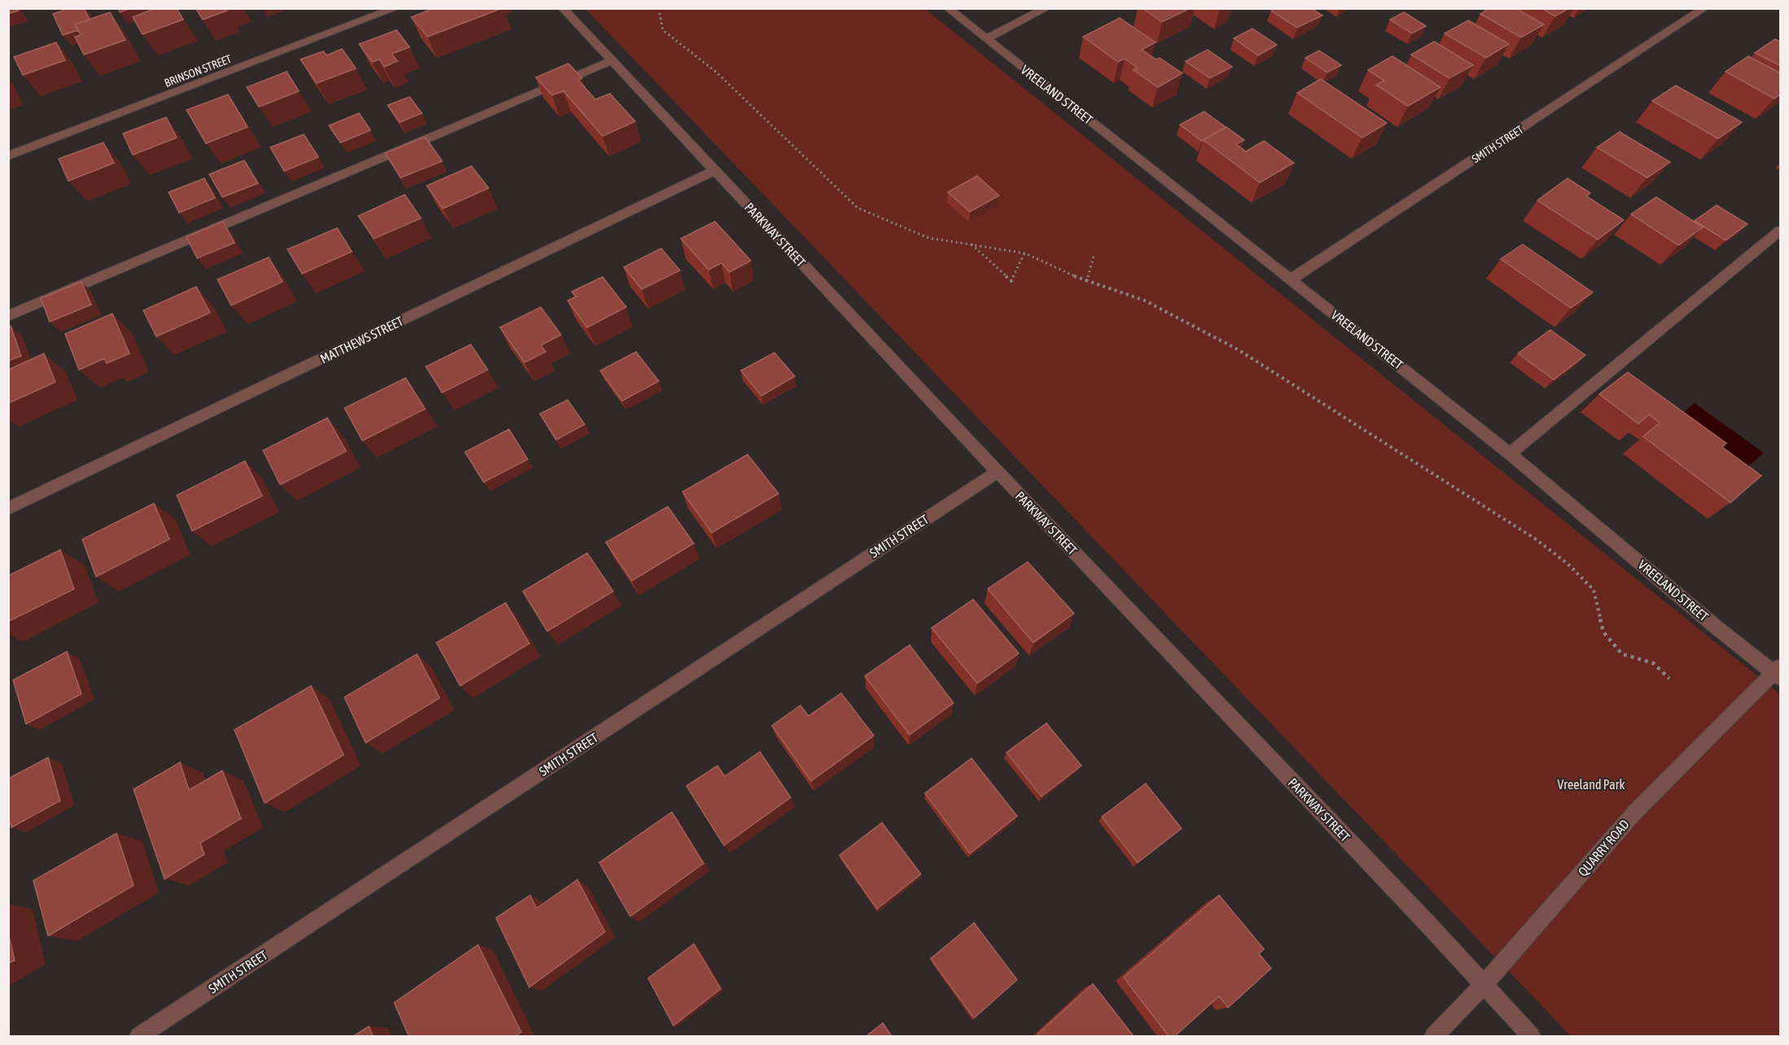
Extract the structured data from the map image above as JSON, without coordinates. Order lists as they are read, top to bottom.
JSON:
{
  "streets": {
    "street": [
      "BRINSON STREET",
      "VREELAND STREET",
      "SMITH STREET",
      "PARKWAY STREET",
      "MATTHEWS STREET",
      "QUARRY ROAD"
    ]
  },
  "crossings": [
    ["VREELAND STREET", "SMITH STREET"],
    ["VREELAND STREET", "QUARRY ROAD"],
    ["SMITH STREET", "PARKWAY STREET"],
    ["PARKWAY STREET", "MATTHEWS STREET"],
    ["PARKWAY STREET", "QUARRY ROAD"]
  ],
  "parks": ["Vreeland Park"]
}
